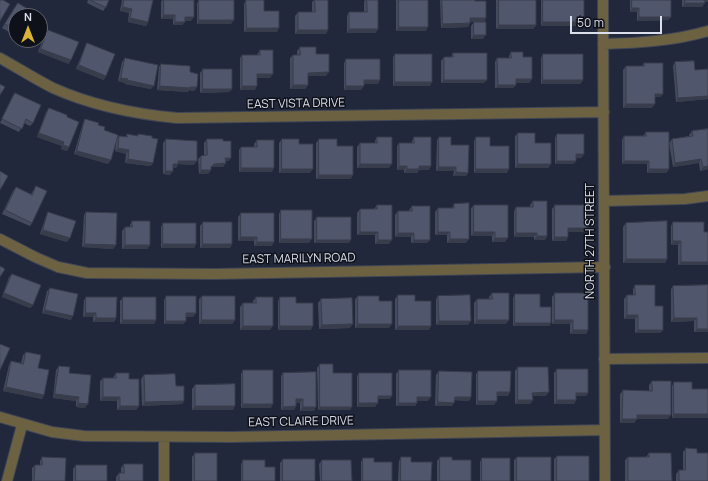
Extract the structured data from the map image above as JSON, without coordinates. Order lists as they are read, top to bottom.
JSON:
{
  "streets": {
    "street": [
      "EAST VISTA DRIVE",
      "NORTH 27TH STREET",
      "EAST MARILYN ROAD",
      "EAST CLAIRE DRIVE"
    ]
  },
  "crossings": [
    ["EAST VISTA DRIVE", "NORTH 27TH STREET"],
    ["NORTH 27TH STREET", "EAST MARILYN ROAD"],
    ["NORTH 27TH STREET", "EAST CLAIRE DRIVE"]
  ],
  "scale_bar": "50 m",
  "north": "top"
}
